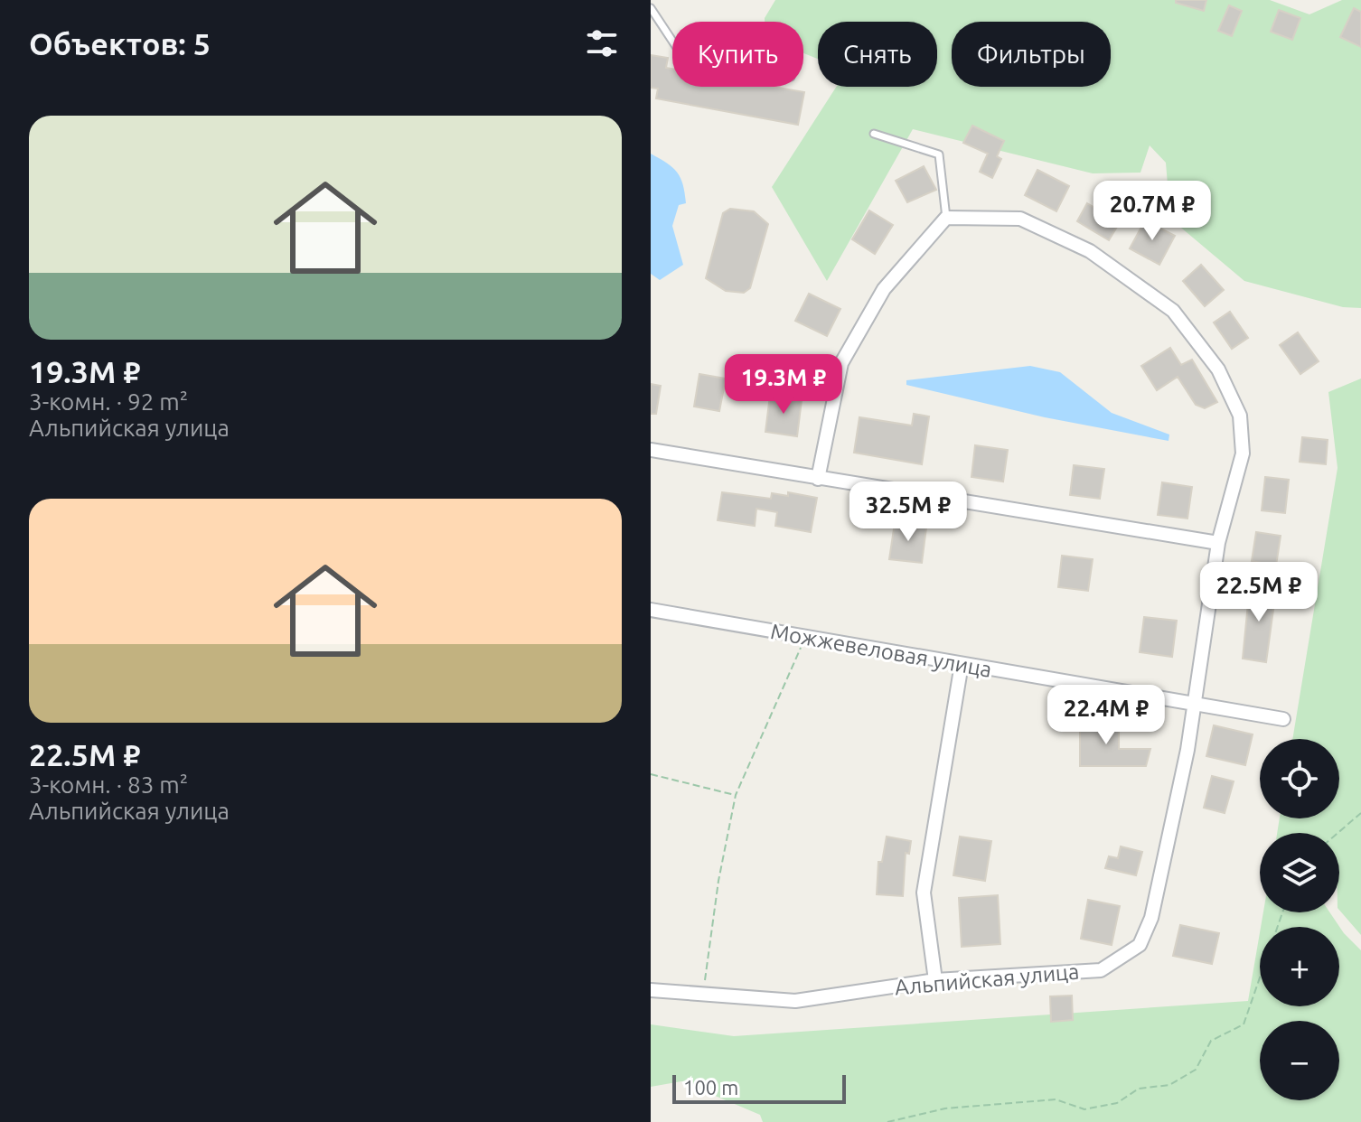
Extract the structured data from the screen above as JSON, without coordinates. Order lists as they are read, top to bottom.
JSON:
{
  "streets": {
    "street": ["Можжевеловая улица", "Альпийская улица"]
  },
  "crossings": [
    ["Можжевеловая улица", "Альпийская улица"]
  ],
  "scale_bar": "100 m",
  "page": {
    "heading": "Объектов: 5",
    "chip": ["Купить", "Снять", "Фильтры"],
    "list": [
      {
        "name": "19.3M ₽",
        "note": "3-комн. · 92 m² · Альпийская улица"
      },
      {
        "name": "22.5M ₽",
        "note": "3-комн. · 83 m² · Альпийская улица"
      }
    ],
    "price": [
      "20.7M ₽",
      "19.3M ₽",
      "32.5M ₽",
      "22.5M ₽",
      "22.4M ₽"
    ],
    "map_buttons": ["+", "−"],
    "scale": "100 m"
  }
}
